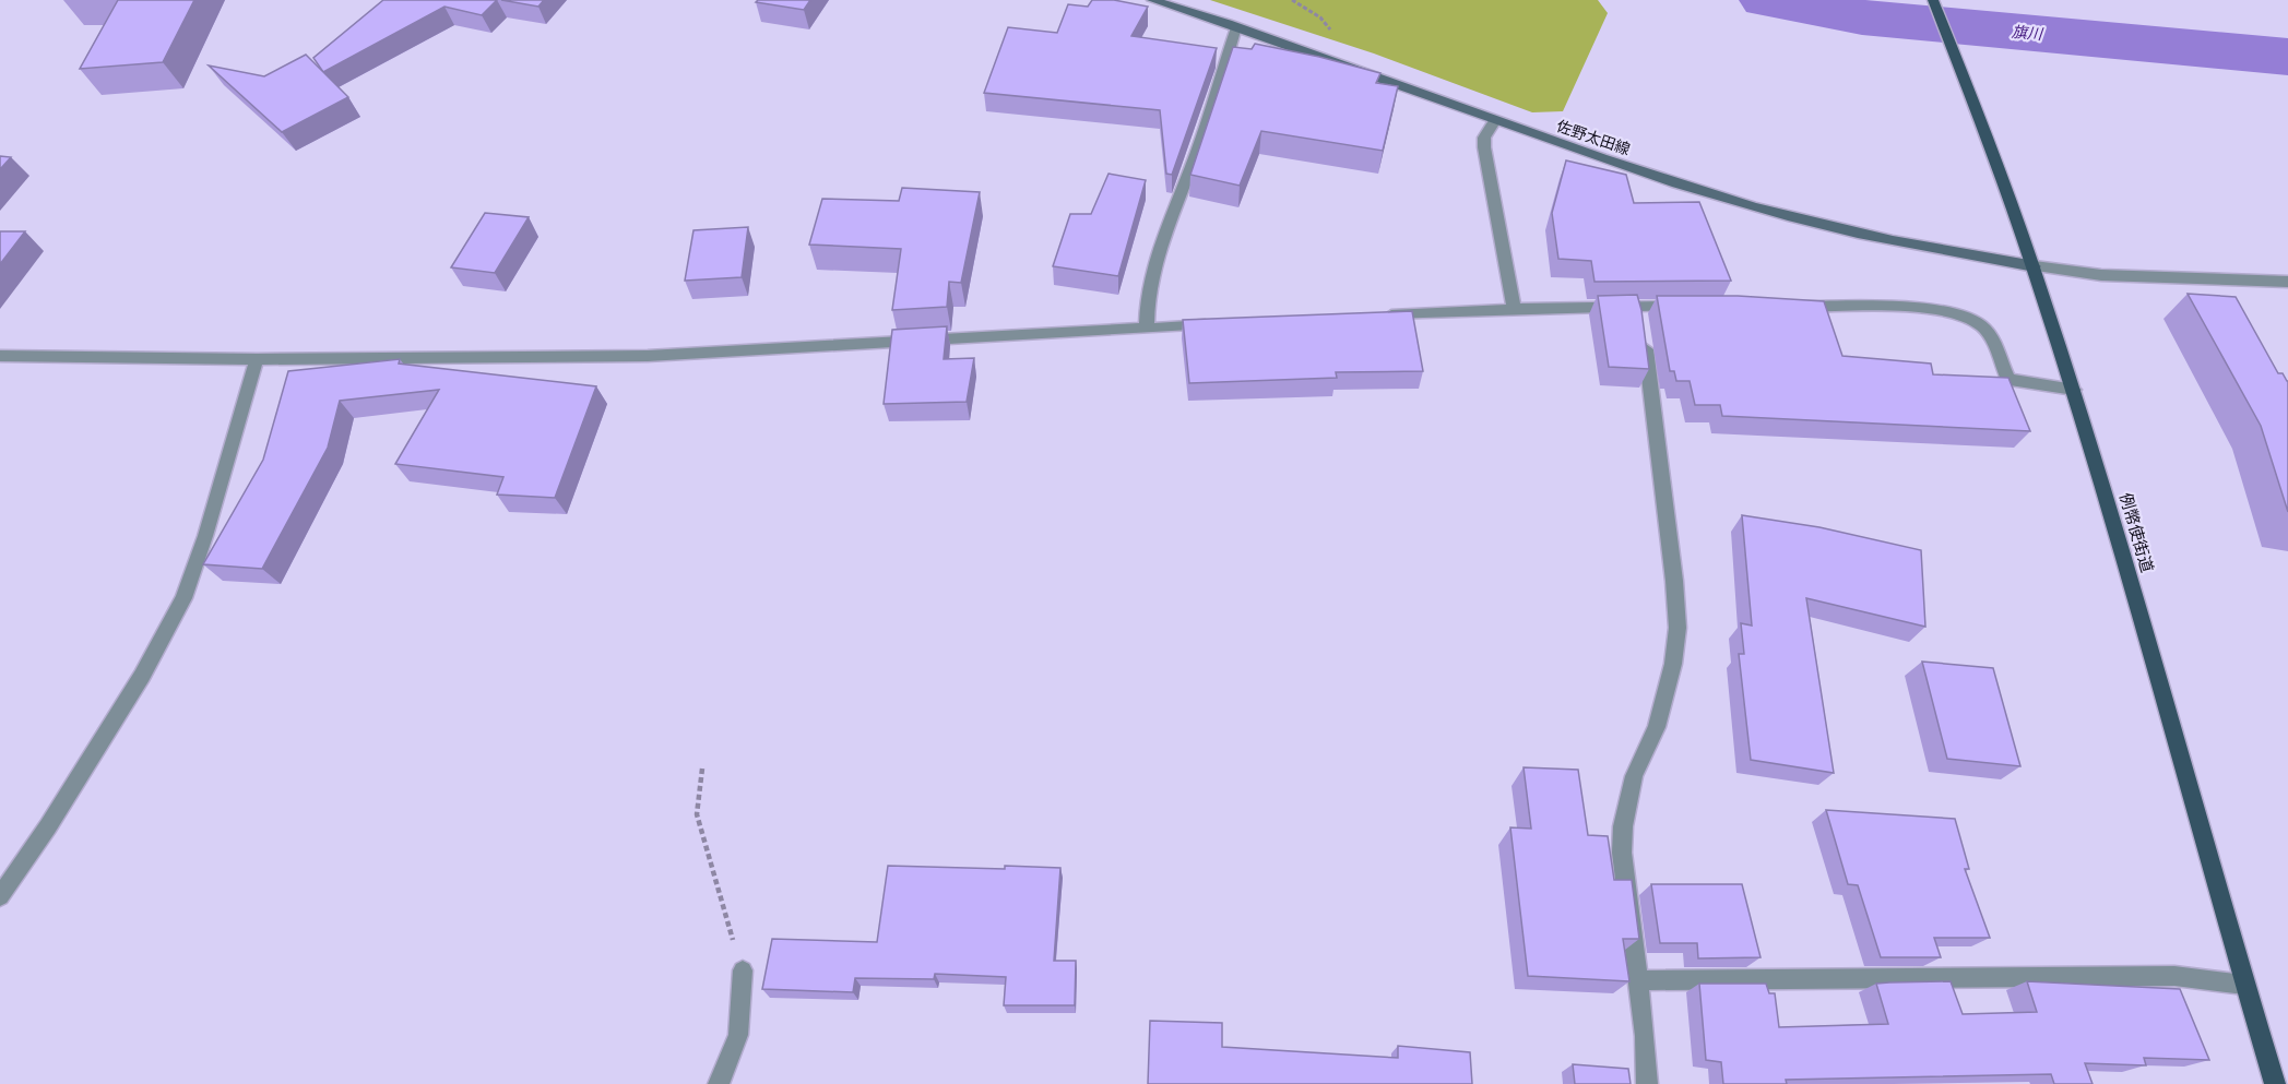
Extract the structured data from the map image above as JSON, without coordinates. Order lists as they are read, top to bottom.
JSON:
{
  "streets": {
    "main road": ["佐野太田線", "例幣使街道"]
  },
  "crossings": [
    ["佐野太田線", "例幣使街道"]
  ],
  "water": ["旗川"]
}
